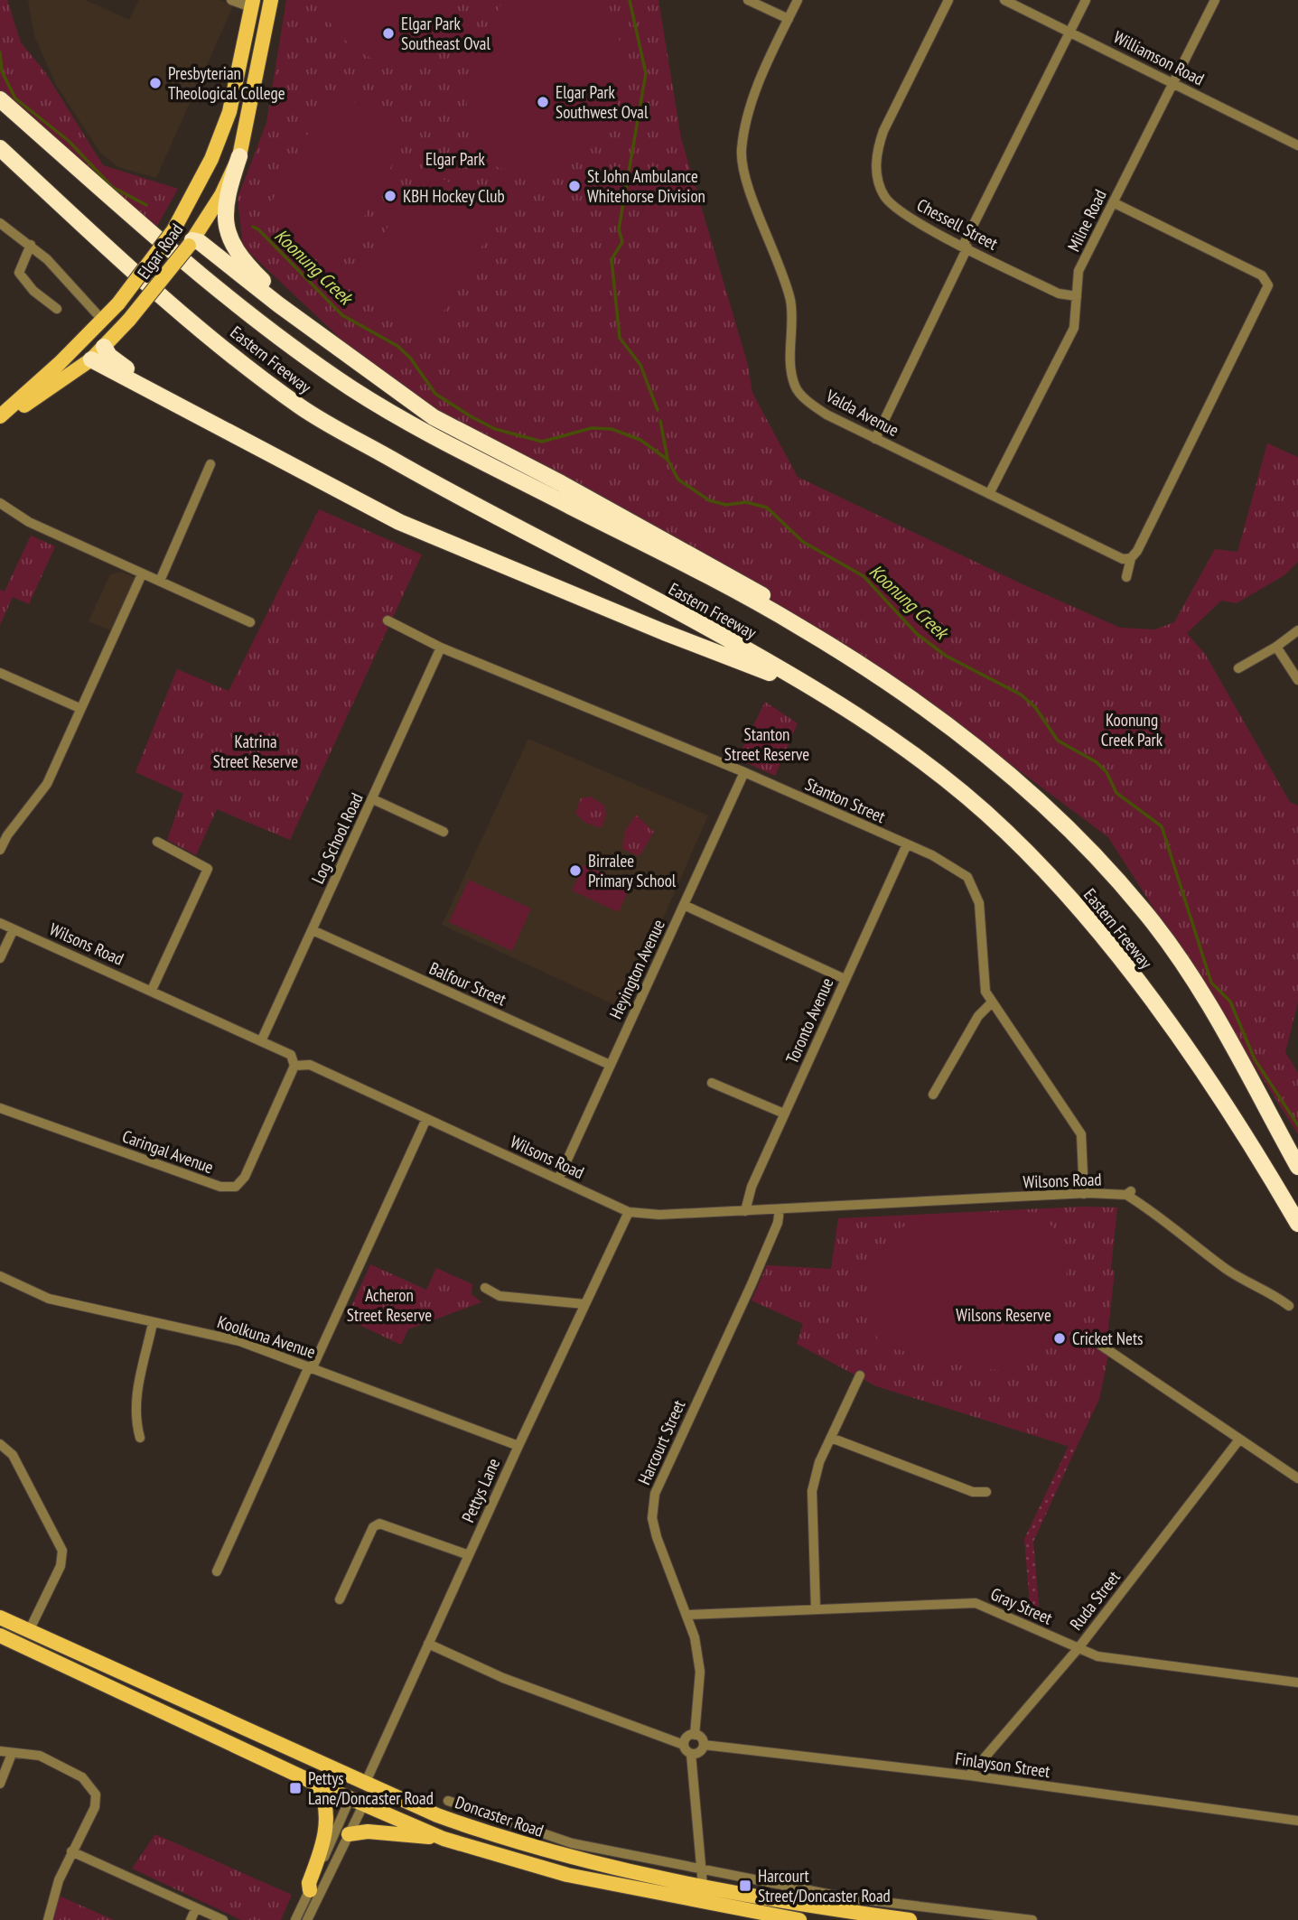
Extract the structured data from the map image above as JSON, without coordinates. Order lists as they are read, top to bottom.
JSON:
{
  "streets": {
    "highway": ["Eastern Freeway"],
    "main road": ["Elgar Road", "Doncaster Road"],
    "street": [
      "Williamson Road",
      "Milne Road",
      "Chessell Street",
      "Valda Avenue",
      "Stanton Street",
      "Log School Road",
      "Wilsons Road",
      "Heyington Avenue",
      "Balfour Street",
      "Toronto Avenue",
      "Caringal Avenue",
      "Koolkuna Avenue",
      "Harcourt Street",
      "Pettys Lane",
      "Ruda Street",
      "Gray Street",
      "Finlayson Street"
    ]
  },
  "crossings": [
    ["Williamson Road", "Milne Road"],
    ["Milne Road", "Chessell Street"],
    ["Milne Road", "Valda Avenue"],
    ["Stanton Street", "Log School Road"],
    ["Stanton Street", "Wilsons Road"],
    ["Stanton Street", "Heyington Avenue"],
    ["Stanton Street", "Toronto Avenue"],
    ["Log School Road", "Wilsons Road"],
    ["Log School Road", "Balfour Street"],
    ["Wilsons Road", "Heyington Avenue"],
    ["Wilsons Road", "Toronto Avenue"],
    ["Wilsons Road", "Caringal Avenue"],
    ["Wilsons Road", "Harcourt Street"],
    ["Wilsons Road", "Pettys Lane"],
    ["Heyington Avenue", "Balfour Street"],
    ["Koolkuna Avenue", "Pettys Lane"],
    ["Harcourt Street", "Gray Street"],
    ["Harcourt Street", "Finlayson Street"],
    ["Pettys Lane", "Doncaster Road"],
    ["Ruda Street", "Gray Street"],
    ["Ruda Street", "Finlayson Street"]
  ],
  "water": ["Koonung Creek"],
  "parks": [
    "Elgar Park",
    "Koonung Creek Park",
    "Stanton Street Reserve",
    "Katrina Street Reserve",
    "Acheron Street Reserve",
    "Wilsons Reserve"
  ],
  "places": {
    "other": [
      "Elgar Park Southeast Oval",
      "Presbyterian Theological College",
      "Elgar Park Southwest Oval",
      "St John Ambulance Whitehorse Division",
      "KBH Hockey Club",
      "Birralee Primary School",
      "Cricket Nets"
    ],
    "transit": ["Pettys Lane/Doncaster Road", "Harcourt Street/Doncaster Road"]
  }
}
